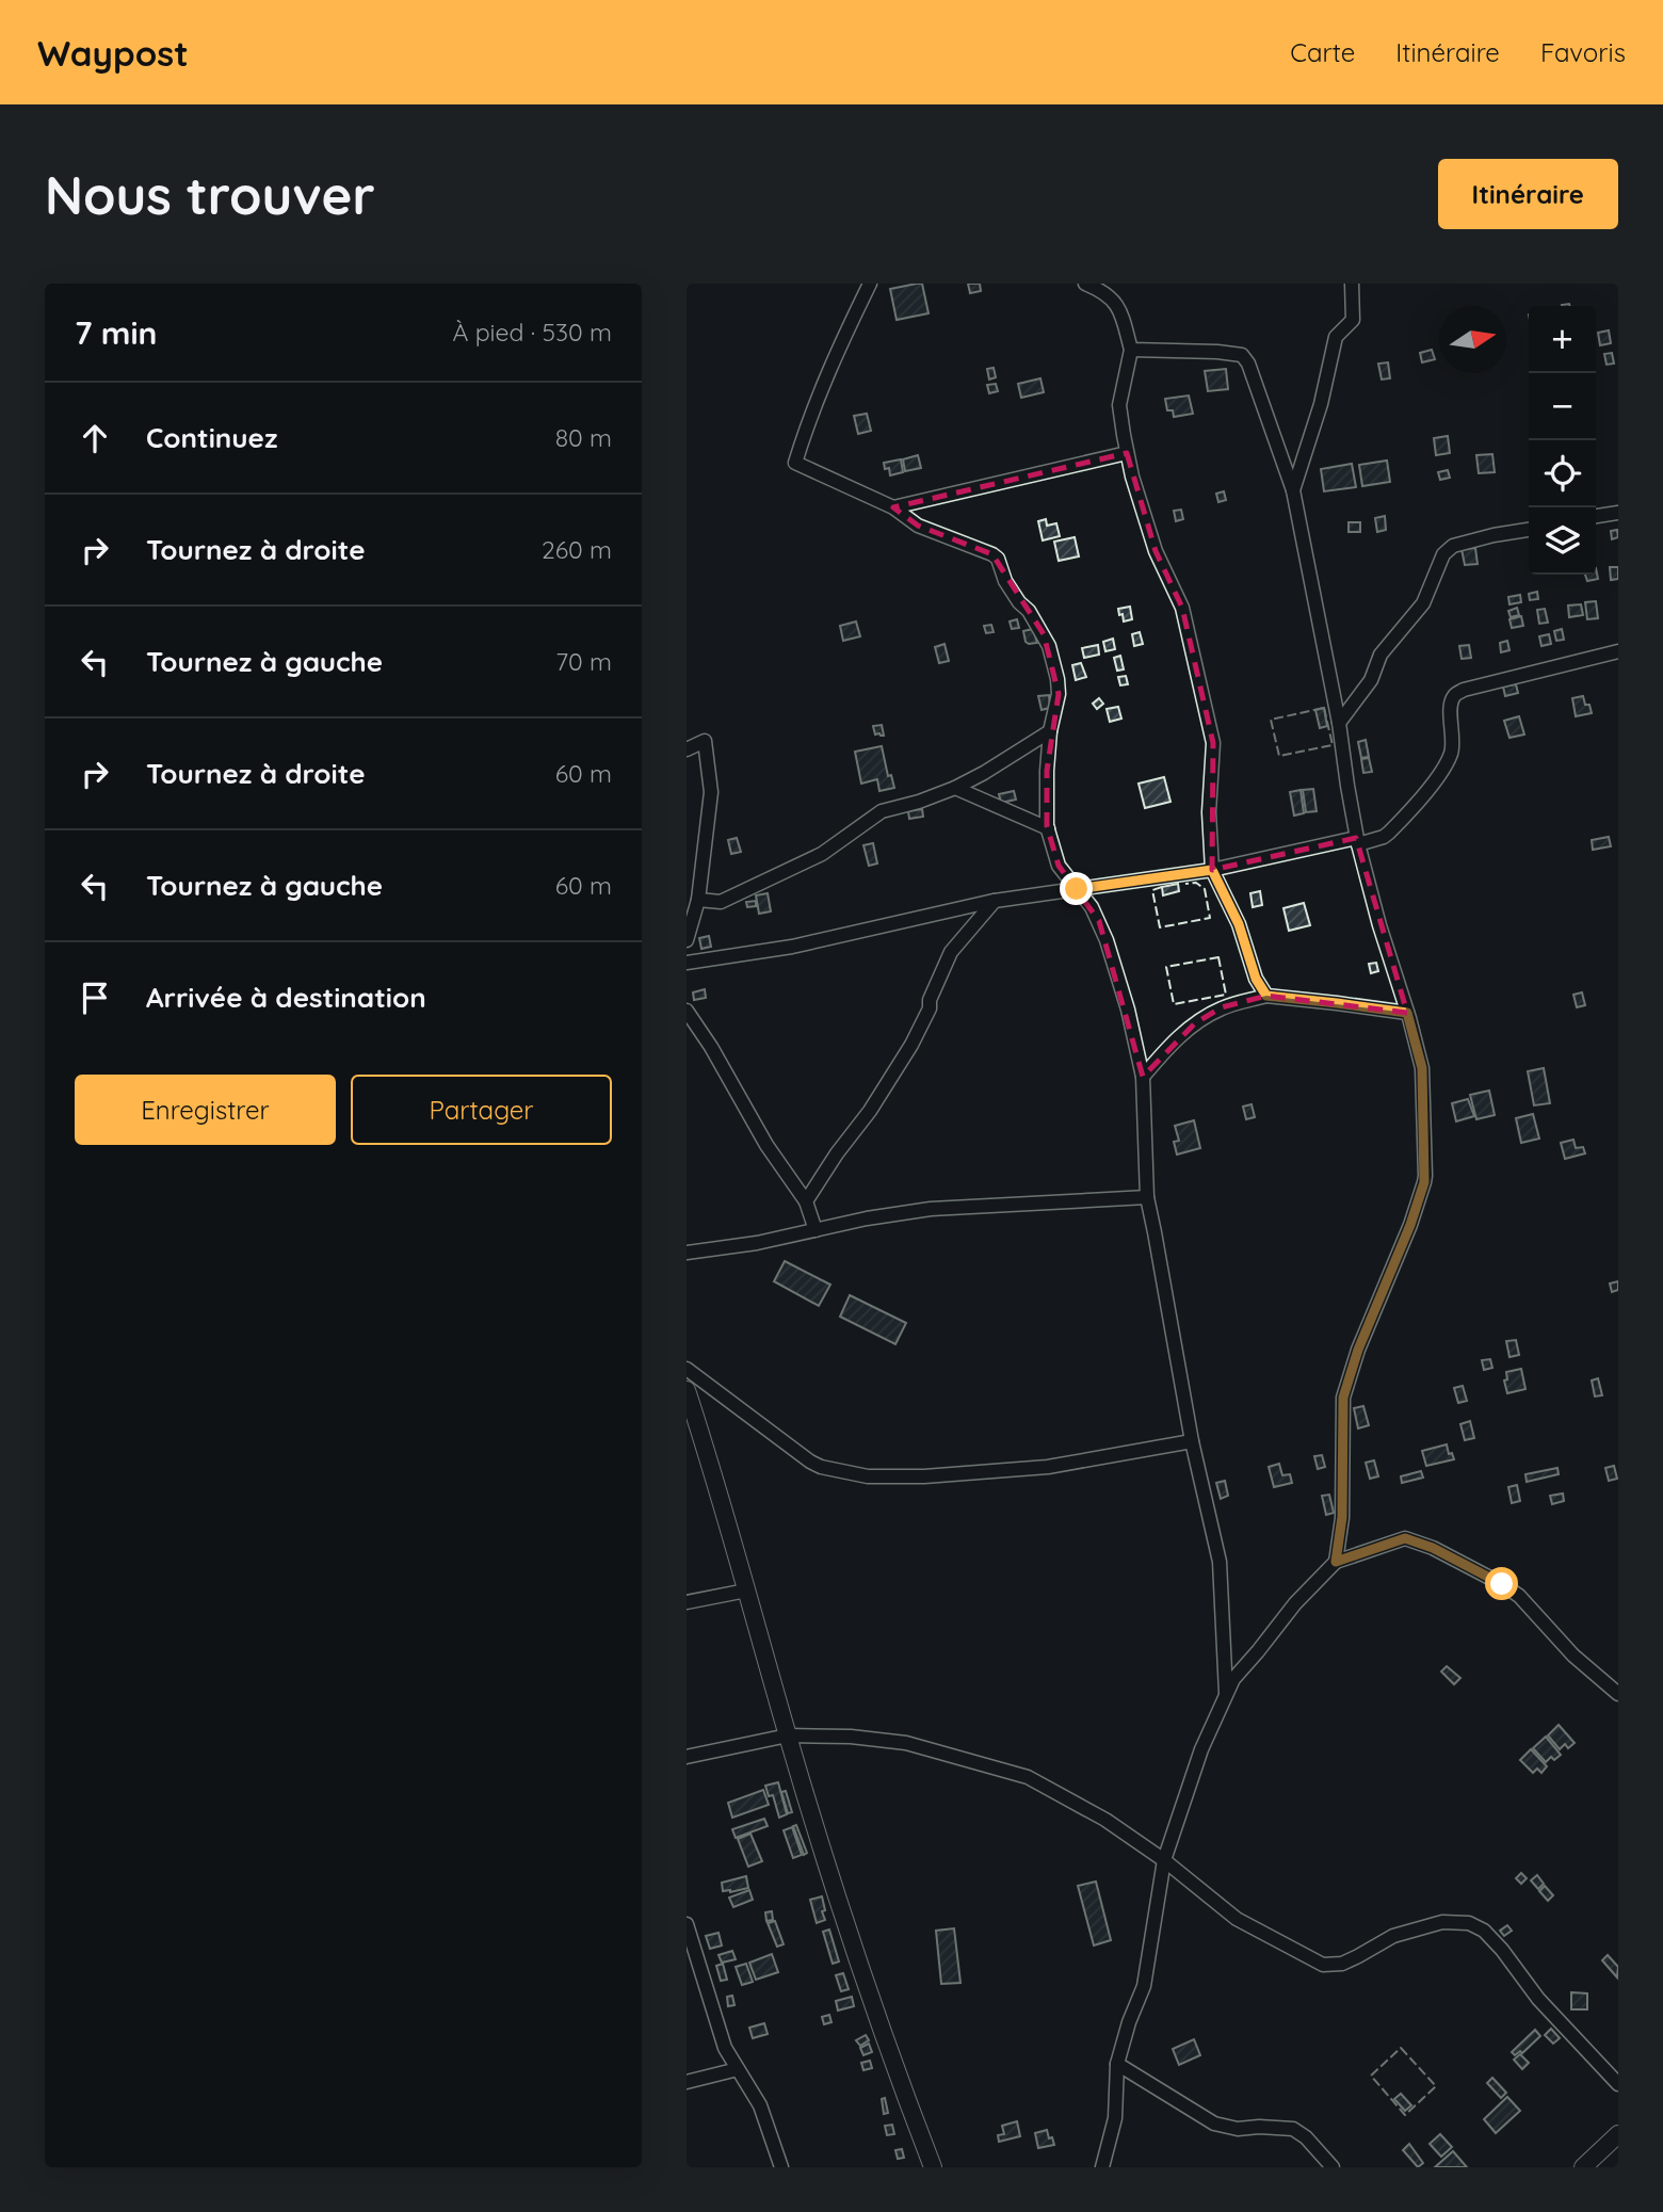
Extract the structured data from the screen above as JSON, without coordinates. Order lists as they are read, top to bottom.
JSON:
{
  "north": "right",
  "page": {
    "header": "Waypost",
    "nav": ["Carte", "Itinéraire", "Favoris"],
    "buttons": [
      "Itinéraire",
      ["Enregistrer", "Partager"]
    ],
    "title": "Nous trouver",
    "heading": ["7 min", "À pied · 530 m"],
    "map_buttons": ["+", "−"],
    "list": [
      ["Continuez", "80 m"],
      ["Tournez à droite", "260 m"],
      ["Tournez à gauche", "70 m"],
      ["Tournez à droite", "60 m"],
      ["Tournez à gauche", "60 m"],
      "Arrivée à destination"
    ]
  }
}
